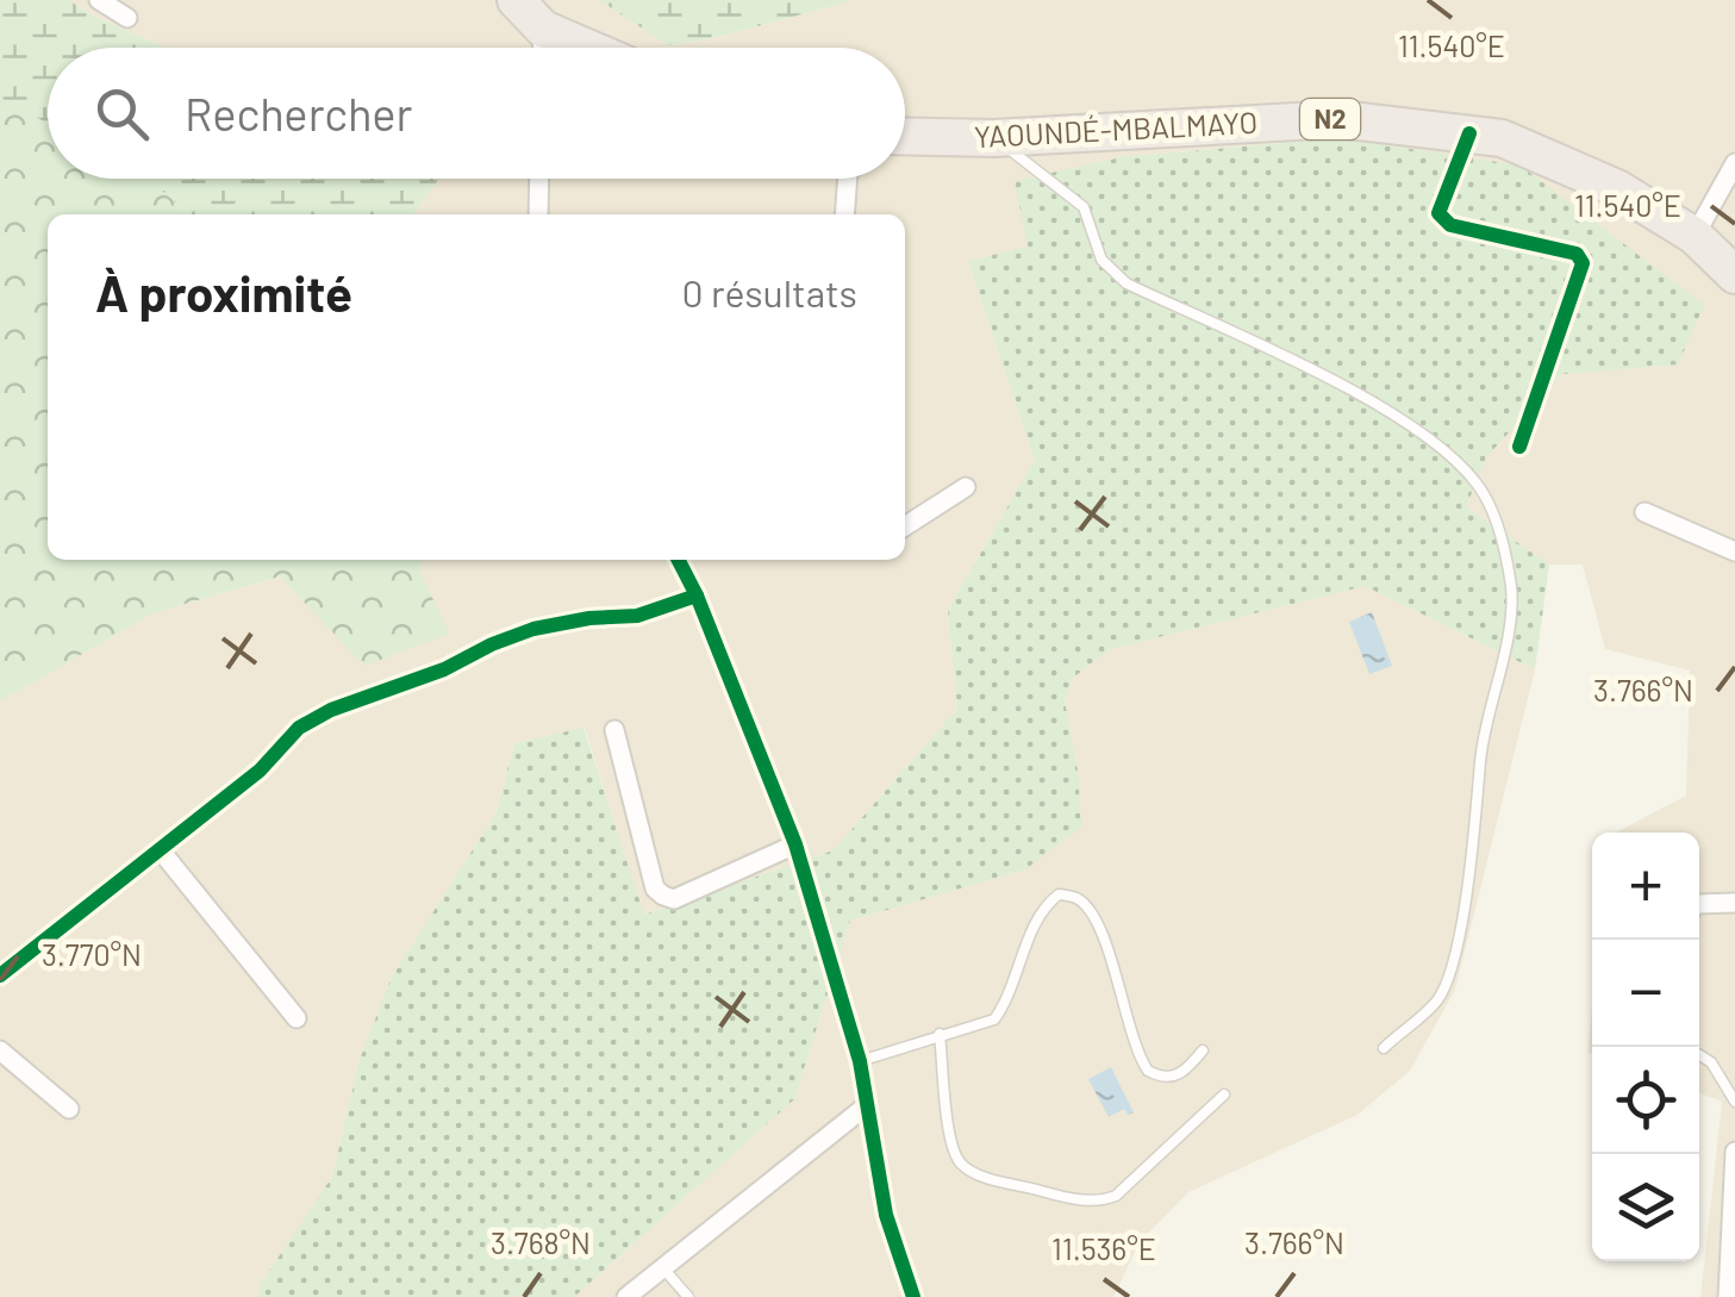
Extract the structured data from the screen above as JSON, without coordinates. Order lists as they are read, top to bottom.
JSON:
{
  "streets": {
    "highway": ["N2", "YAOUNDÉ-MBALMAYO"]
  },
  "page": {
    "search": "Rechercher",
    "heading": ["À proximité", "0 résultats"],
    "map_buttons": ["+", "−"]
  },
  "coordinates": [
    "11.540°E",
    "3.766°N",
    "3.770°N",
    "3.768°N",
    "11.536°E"
  ]
}
